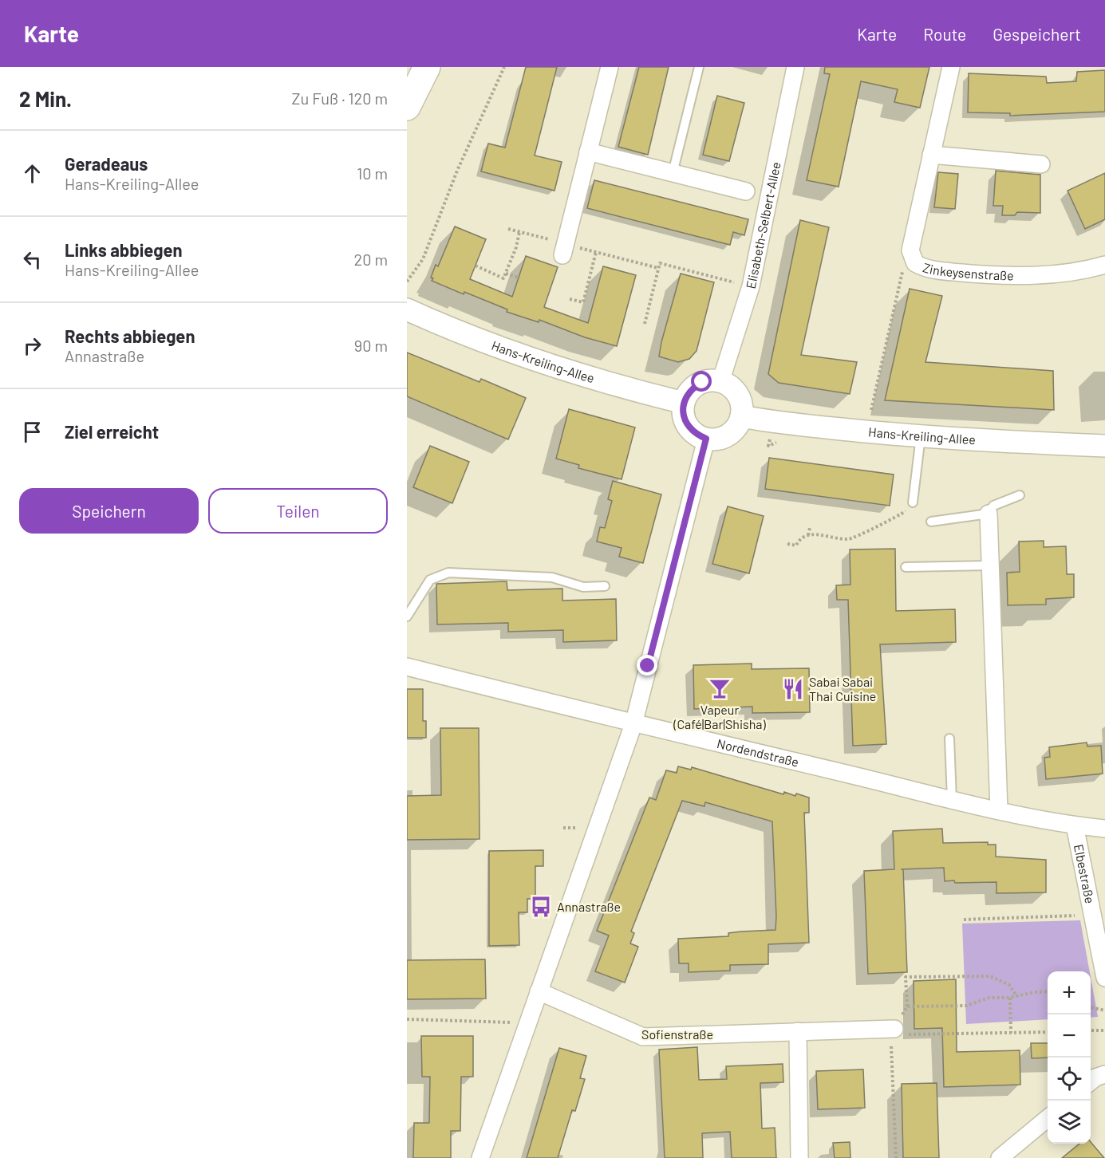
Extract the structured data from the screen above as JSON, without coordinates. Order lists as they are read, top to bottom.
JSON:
{
  "streets": {
    "street": [
      "Elisabeth-Selbert-Allee",
      "Zinkeysenstraße",
      "Hans-Kreiling-Allee",
      "Nordendstraße",
      "Elbestraße",
      "Sofienstraße"
    ]
  },
  "crossings": [
    ["Elisabeth-Selbert-Allee", "Hans-Kreiling-Allee"],
    ["Nordendstraße", "Elbestraße"]
  ],
  "places": {
    "bar": ["Vapeur (Café|Bar|Shisha)"],
    "restaurant": ["Sabai Sabai Thai Cuisine"],
    "bus stop": ["Annastraße"]
  },
  "page": {
    "header": "Karte",
    "nav": ["Karte", "Route", "Gespeichert"],
    "heading": ["2 Min.", "Zu Fuß · 120 m"],
    "list": [
      ["Geradeaus", "Hans-Kreiling-Allee", "10 m"],
      ["Links abbiegen", "Hans-Kreiling-Allee", "20 m"],
      ["Rechts abbiegen", "Annastraße", "90 m"],
      "Ziel erreicht"
    ],
    "buttons": ["Speichern", "Teilen"],
    "map_buttons": ["+", "−"]
  }
}
